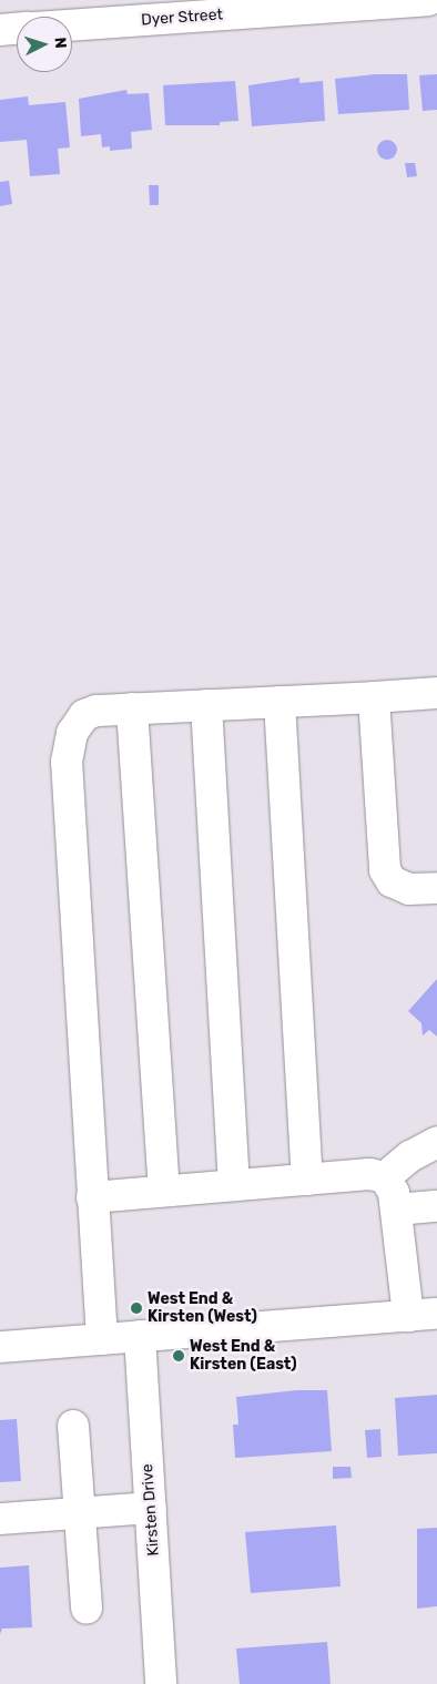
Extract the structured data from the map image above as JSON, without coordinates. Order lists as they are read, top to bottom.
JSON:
{
  "streets": {
    "street": ["Dyer Street", "Kirsten Drive"]
  },
  "places": ["West End & Kirsten (West)", "West End & Kirsten (East)"],
  "north": "right"
}
